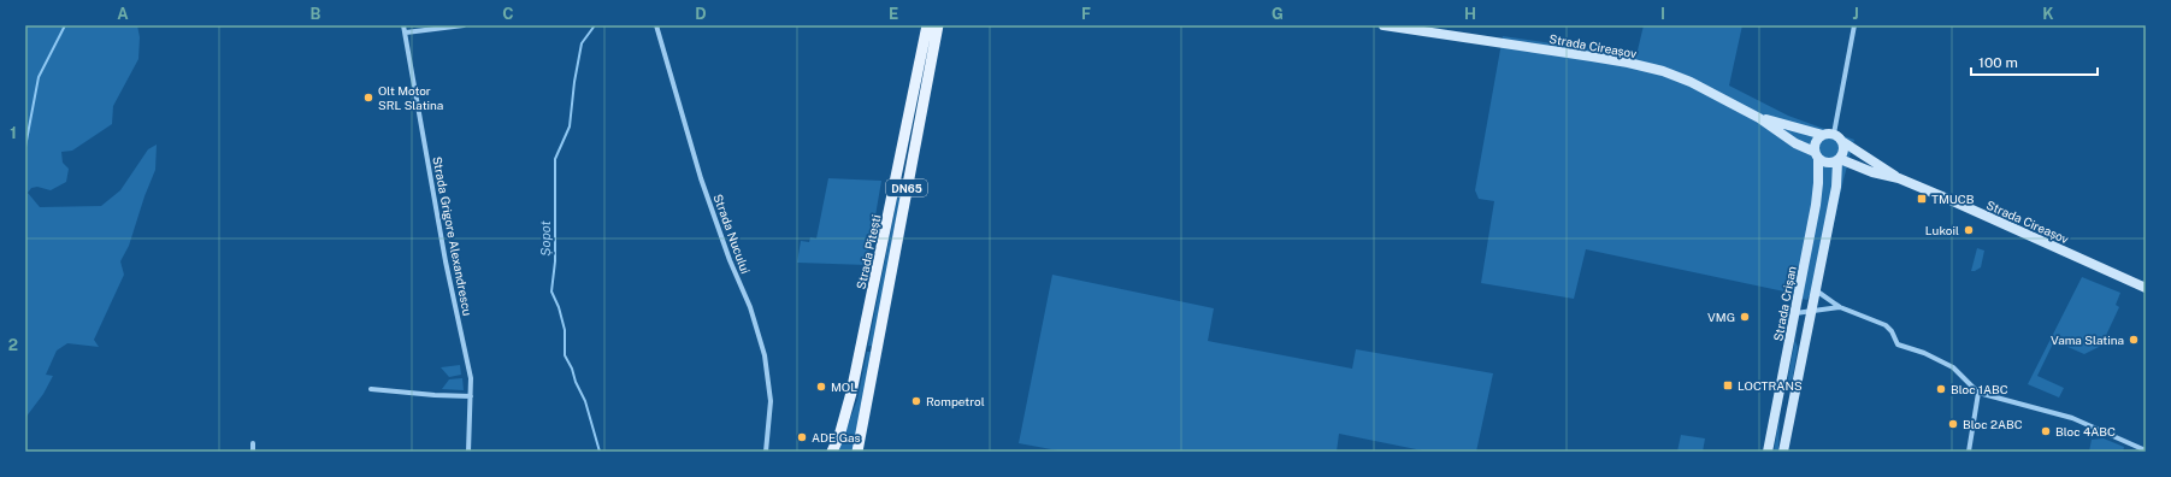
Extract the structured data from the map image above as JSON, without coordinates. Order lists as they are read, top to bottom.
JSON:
{
  "streets": {
    "main road": [
      "Strada Cireașov",
      "DN65",
      "Strada Pitești",
      "Strada Crișan"
    ],
    "street": ["Strada Nucului", "Strada Grigore Alexandrescu"]
  },
  "crossings": [
    ["Strada Cireașov", "Strada Crișan"]
  ],
  "water": ["Șopot"],
  "places": {
    "other": [
      "Olt Motor SRL Slatina",
      "Lukoil",
      "VMG",
      "Vama Slatina",
      "MOL",
      "Bloc 1ABC",
      "Rompetrol",
      "Bloc 2ABC",
      "Bloc 4ABC",
      "ADE Gas"
    ],
    "transit": ["TMUCB", "LOCTRANS"]
  },
  "scale_bar": "100 m",
  "grid": {
    "columns": [
      "A",
      "B",
      "C",
      "D",
      "E",
      "F",
      "G",
      "H",
      "I",
      "J",
      "K"
    ],
    "rows": ["1", "2"]
  }
}
